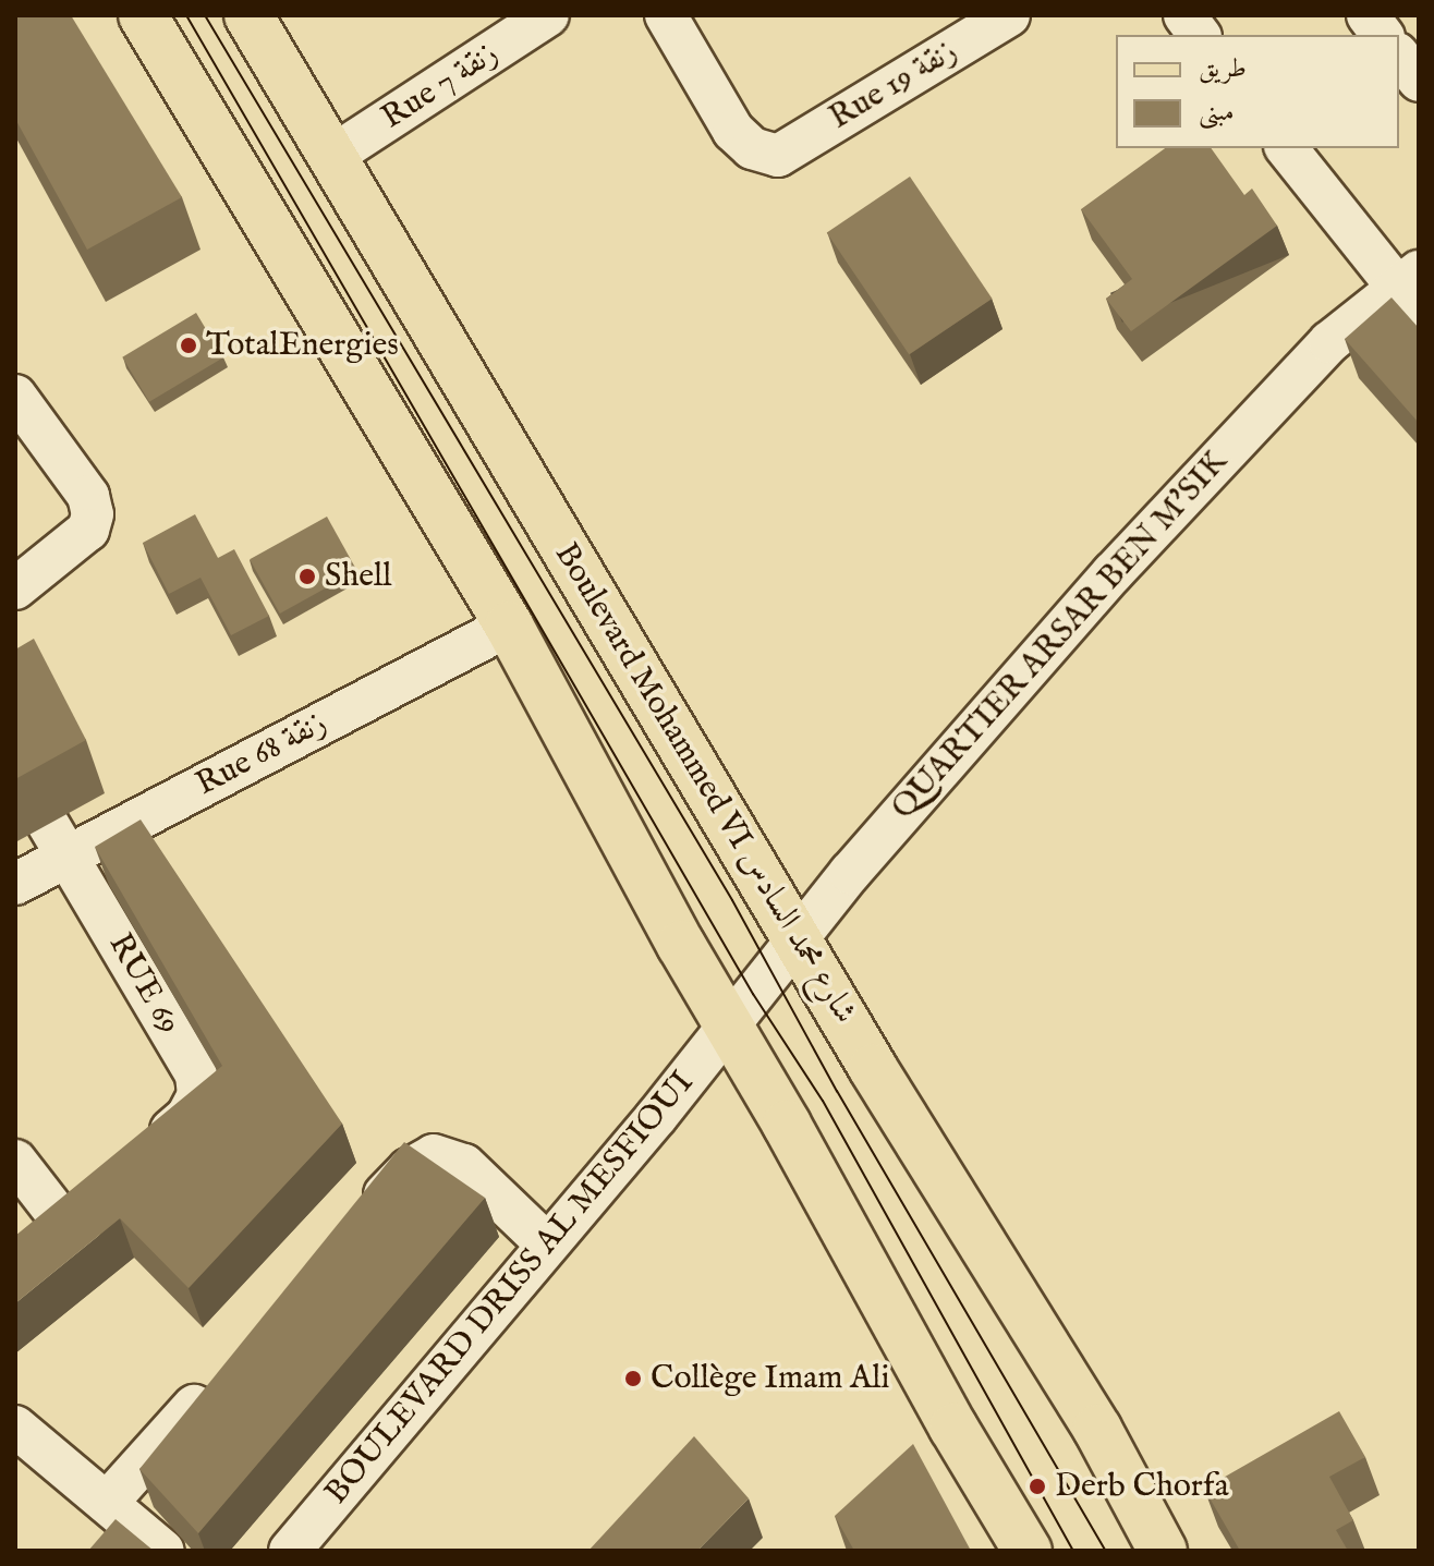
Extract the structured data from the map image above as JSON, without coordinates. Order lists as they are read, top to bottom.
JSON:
{
  "streets": {
    "main road": ["Boulevard Mohammed VI شارع محمد السادس"],
    "street": [
      "Rue 19 زنقة",
      "Rue 7 زنقة",
      "QUARTIER ARSAR BEN M'SIK",
      "Rue 68 زنقة",
      "RUE 69",
      "BOULEVARD DRISS AL MESFIOUI"
    ]
  },
  "crossings": [
    ["Rue 7 زنقة", "Boulevard Mohammed VI شارع محمد السادس"],
    ["QUARTIER ARSAR BEN M'SIK", "Boulevard Mohammed VI شارع محمد السادس"],
    ["QUARTIER ARSAR BEN M'SIK", "BOULEVARD DRISS AL MESFIOUI"],
    ["Rue 68 زنقة", "RUE 69"]
  ],
  "places": [
    "TotalEnergies",
    "Shell",
    "Collège Imam Ali",
    "Derb Chorfa"
  ],
  "legend": ["طريق", "مبنى"]
}
